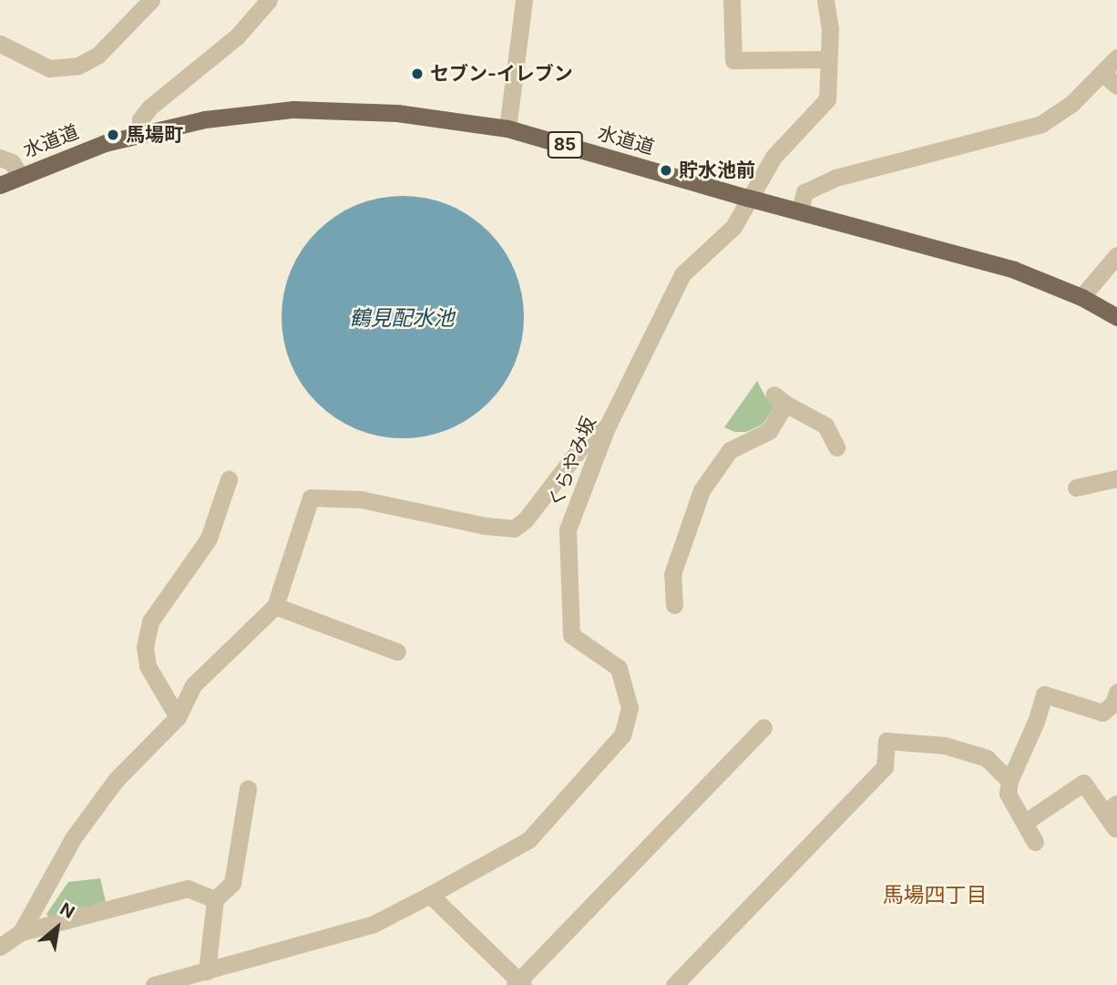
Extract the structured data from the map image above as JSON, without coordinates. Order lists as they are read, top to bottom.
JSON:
{
  "streets": {
    "main road": ["水道道", "85"],
    "street": ["くらやみ坂"]
  },
  "crossings": [
    ["水道道", "くらやみ坂"]
  ],
  "districts": ["馬場四丁目"],
  "water": ["鶴見配水池"],
  "places": ["セブン-イレブン", "馬場町", "貯水池前"],
  "north": "top right"
}
